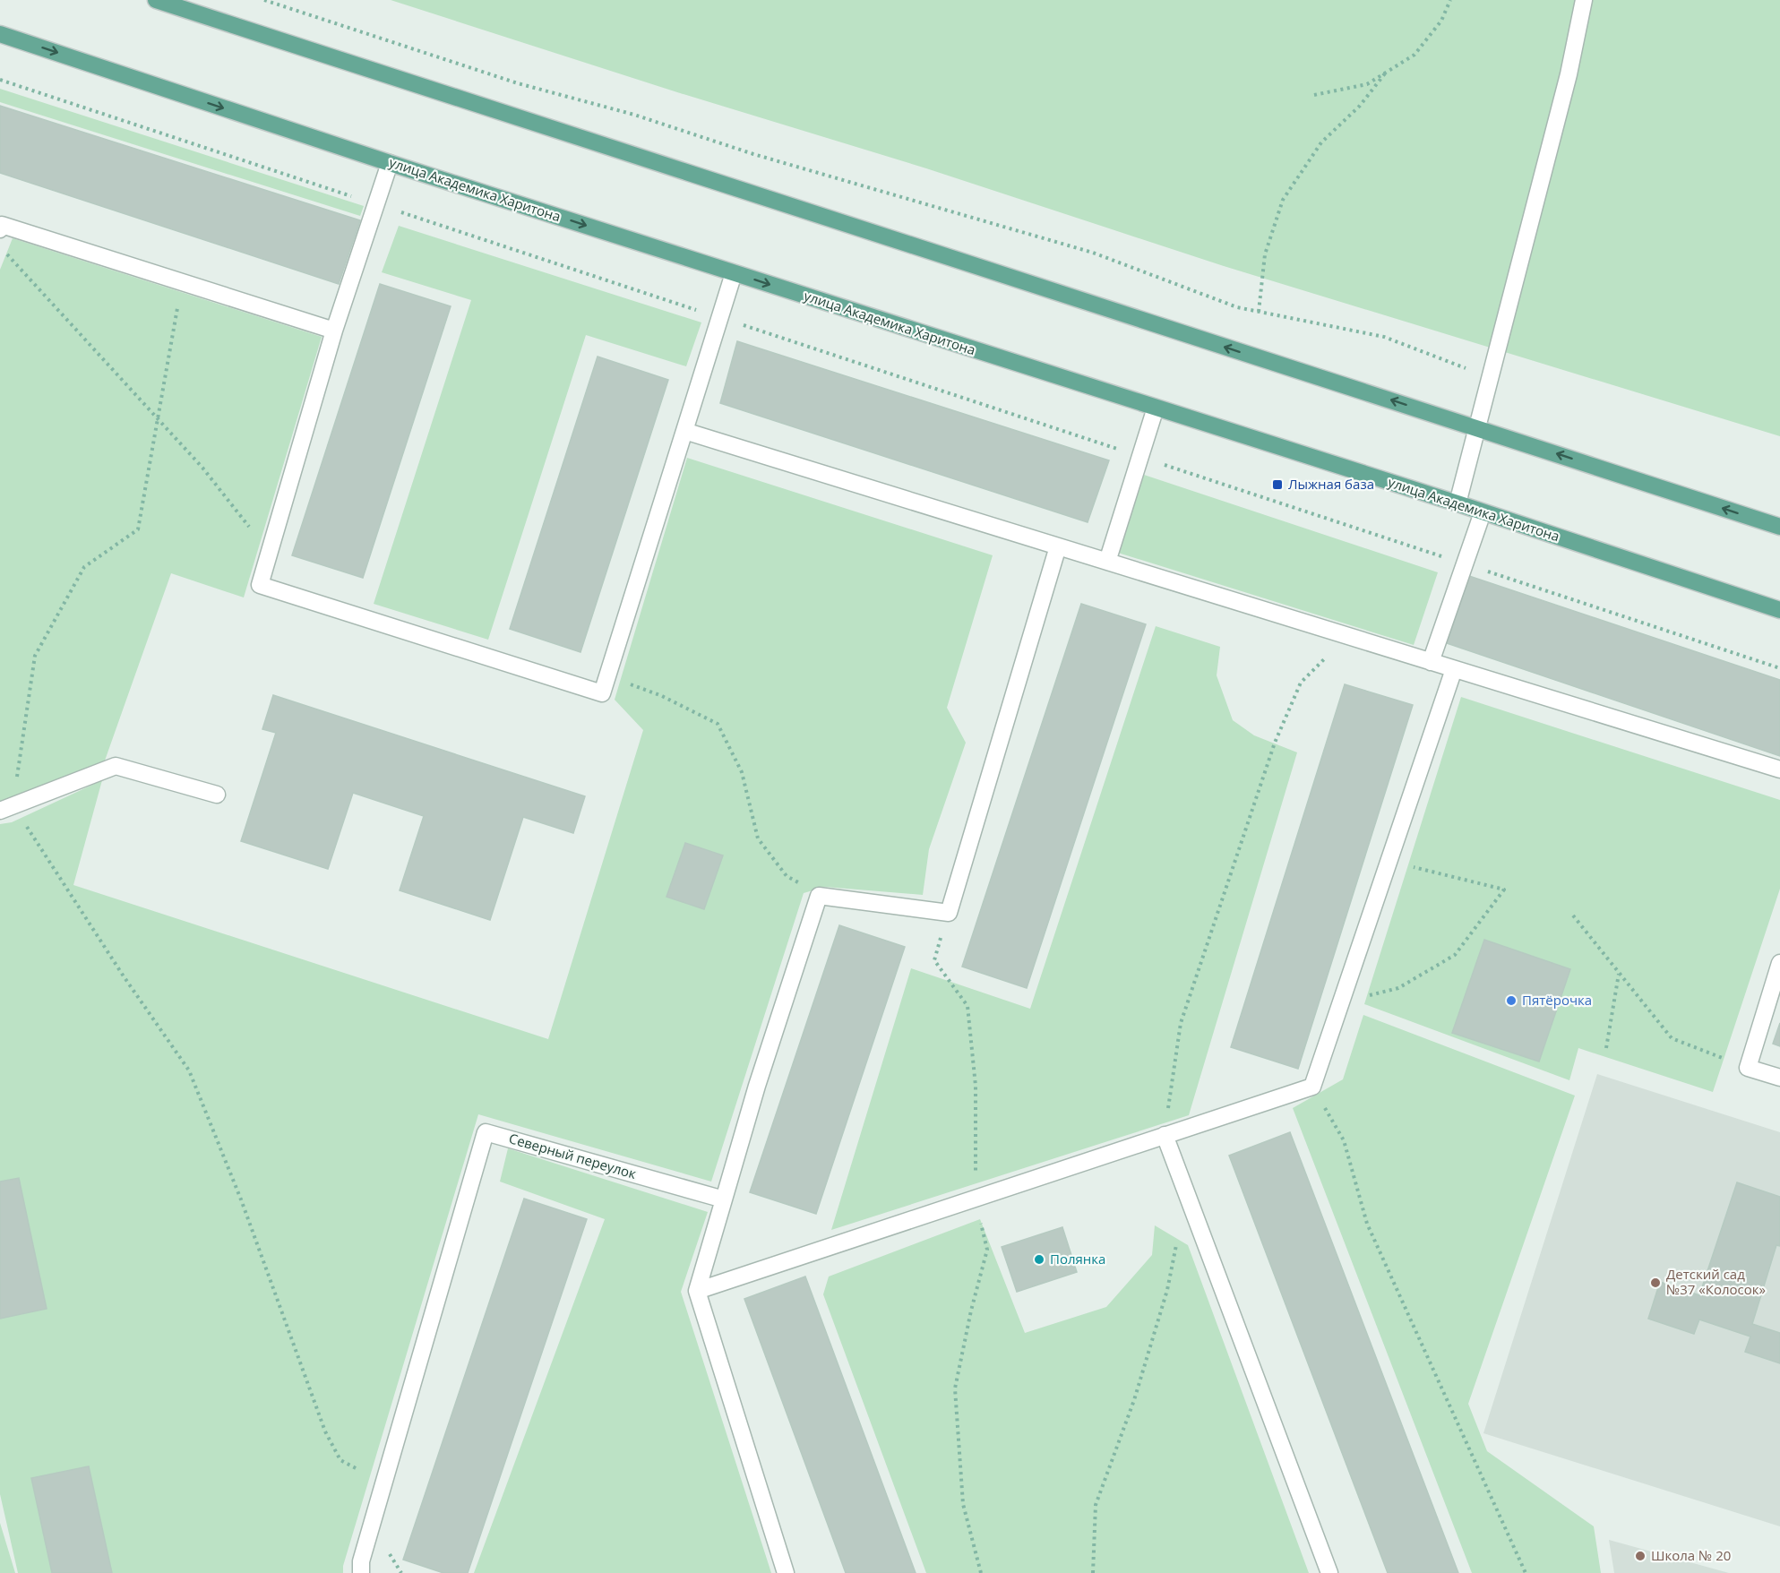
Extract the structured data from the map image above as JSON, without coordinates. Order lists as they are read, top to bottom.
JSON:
{
  "streets": {
    "main road": ["улица Академика Харитона"],
    "street": ["Северный переулок"]
  },
  "places": {
    "transit": ["Лыжная база"],
    "other": [
      "Пятёрочка",
      "Полянка",
      "Детский сад №37 «Колосок»",
      "Школа № 20"
    ]
  }
}
